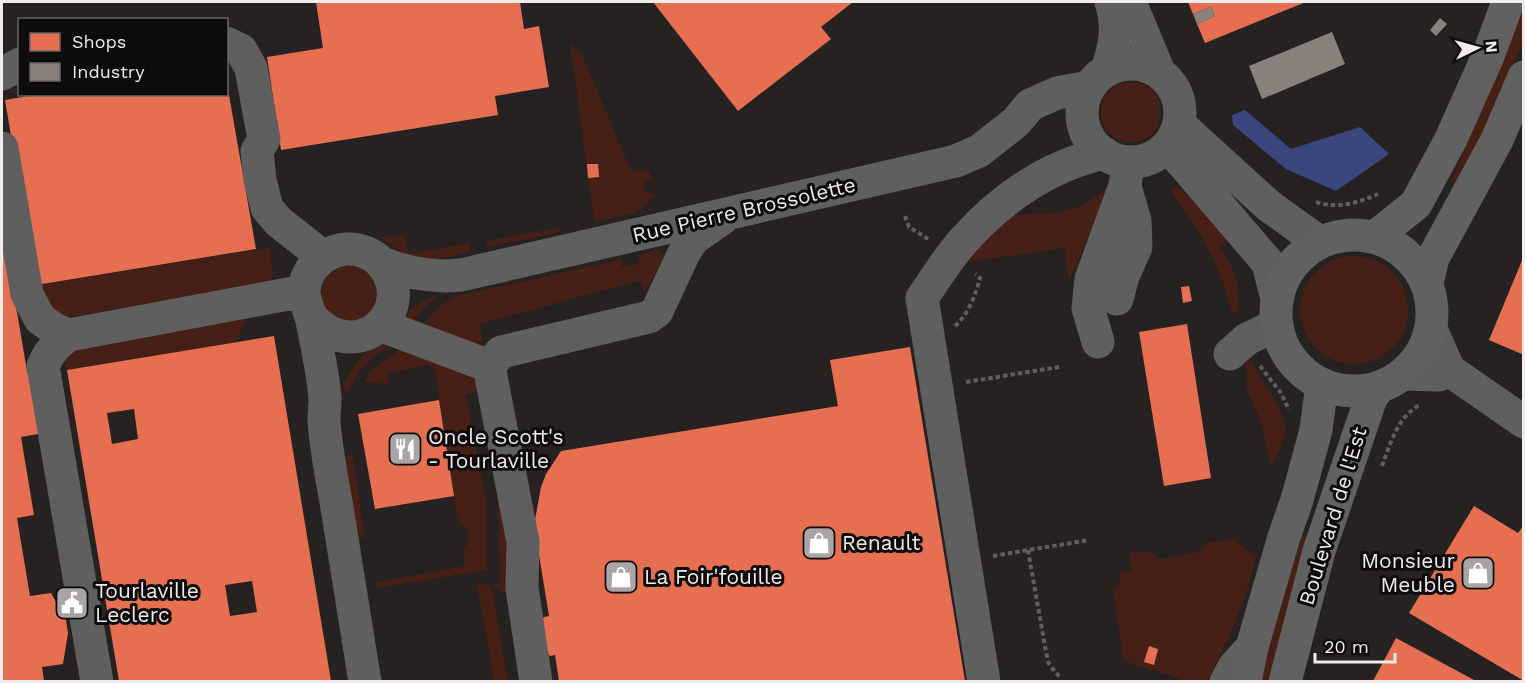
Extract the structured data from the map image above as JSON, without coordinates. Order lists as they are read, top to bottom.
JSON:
{
  "streets": {
    "main road": ["Boulevard de l'Est"],
    "street": ["Rue Pierre Brossolette"]
  },
  "places": {
    "restaurant": ["Oncle Scott's - Tourlaville"],
    "shop": ["Renault", "Monsieur Meuble", "La Foir'fouille"],
    "public building": ["Tourlaville Leclerc"]
  },
  "legend": ["Shops", "Industry"],
  "scale_bar": "20 m",
  "north": "right"
}
